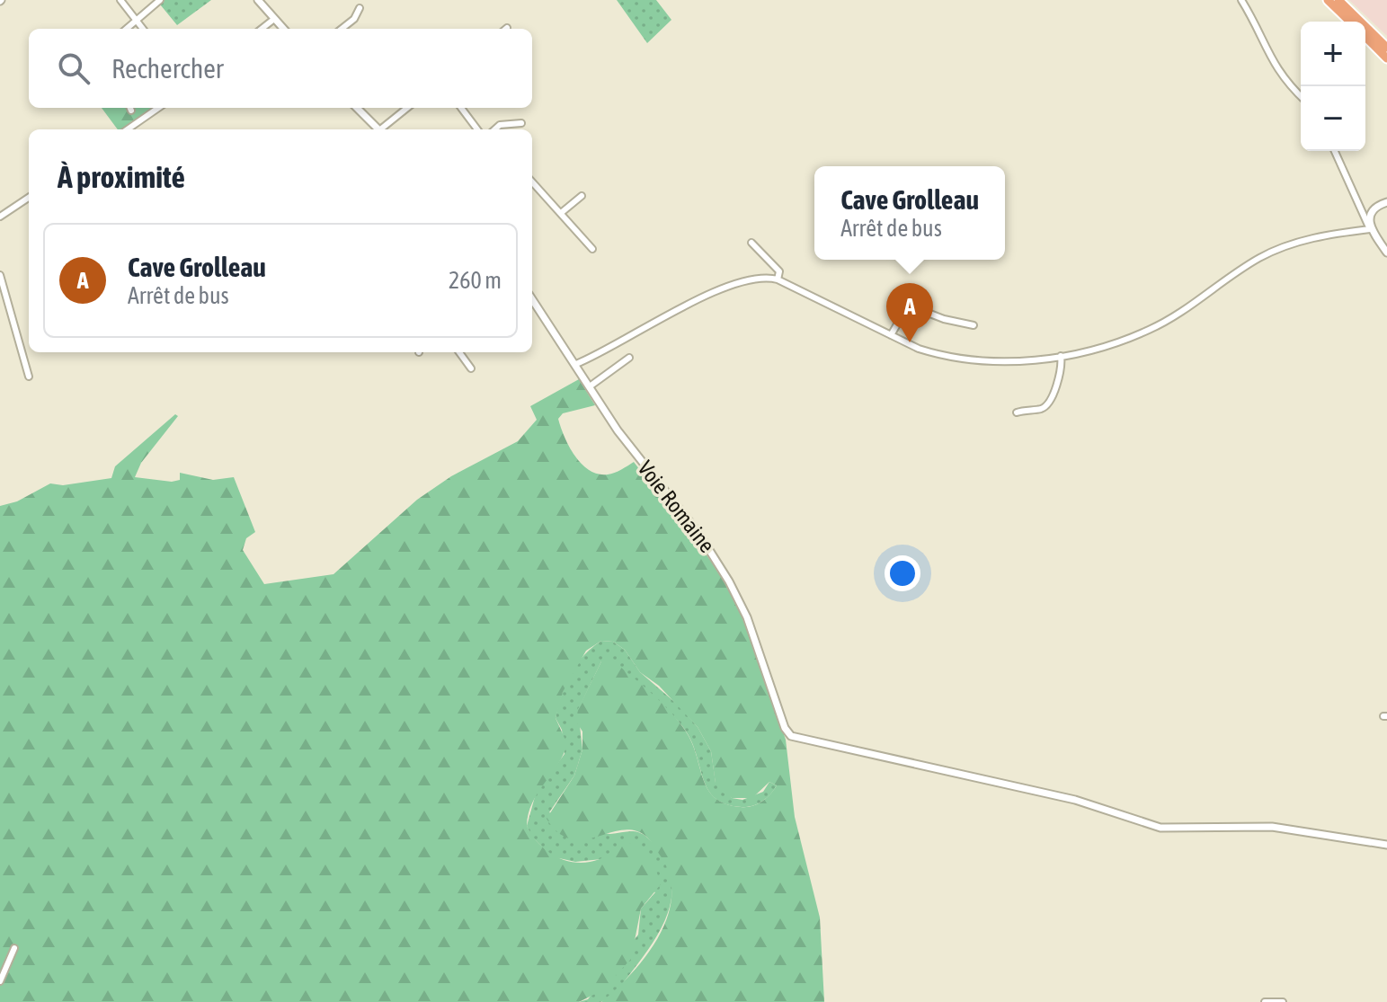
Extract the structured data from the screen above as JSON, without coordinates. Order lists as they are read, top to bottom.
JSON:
{
  "streets": {
    "street": ["Voie Romaine"]
  },
  "page": {
    "map_buttons": ["+", "−"],
    "search": "Rechercher",
    "heading": "À proximité",
    "popup": ["Cave Grolleau", "Arrêt de bus"],
    "list": [
      {
        "mark": "A",
        "name": "Cave Grolleau",
        "note": "Arrêt de bus",
        "value": "260 m"
      }
    ],
    "pins": "A"
  }
}
